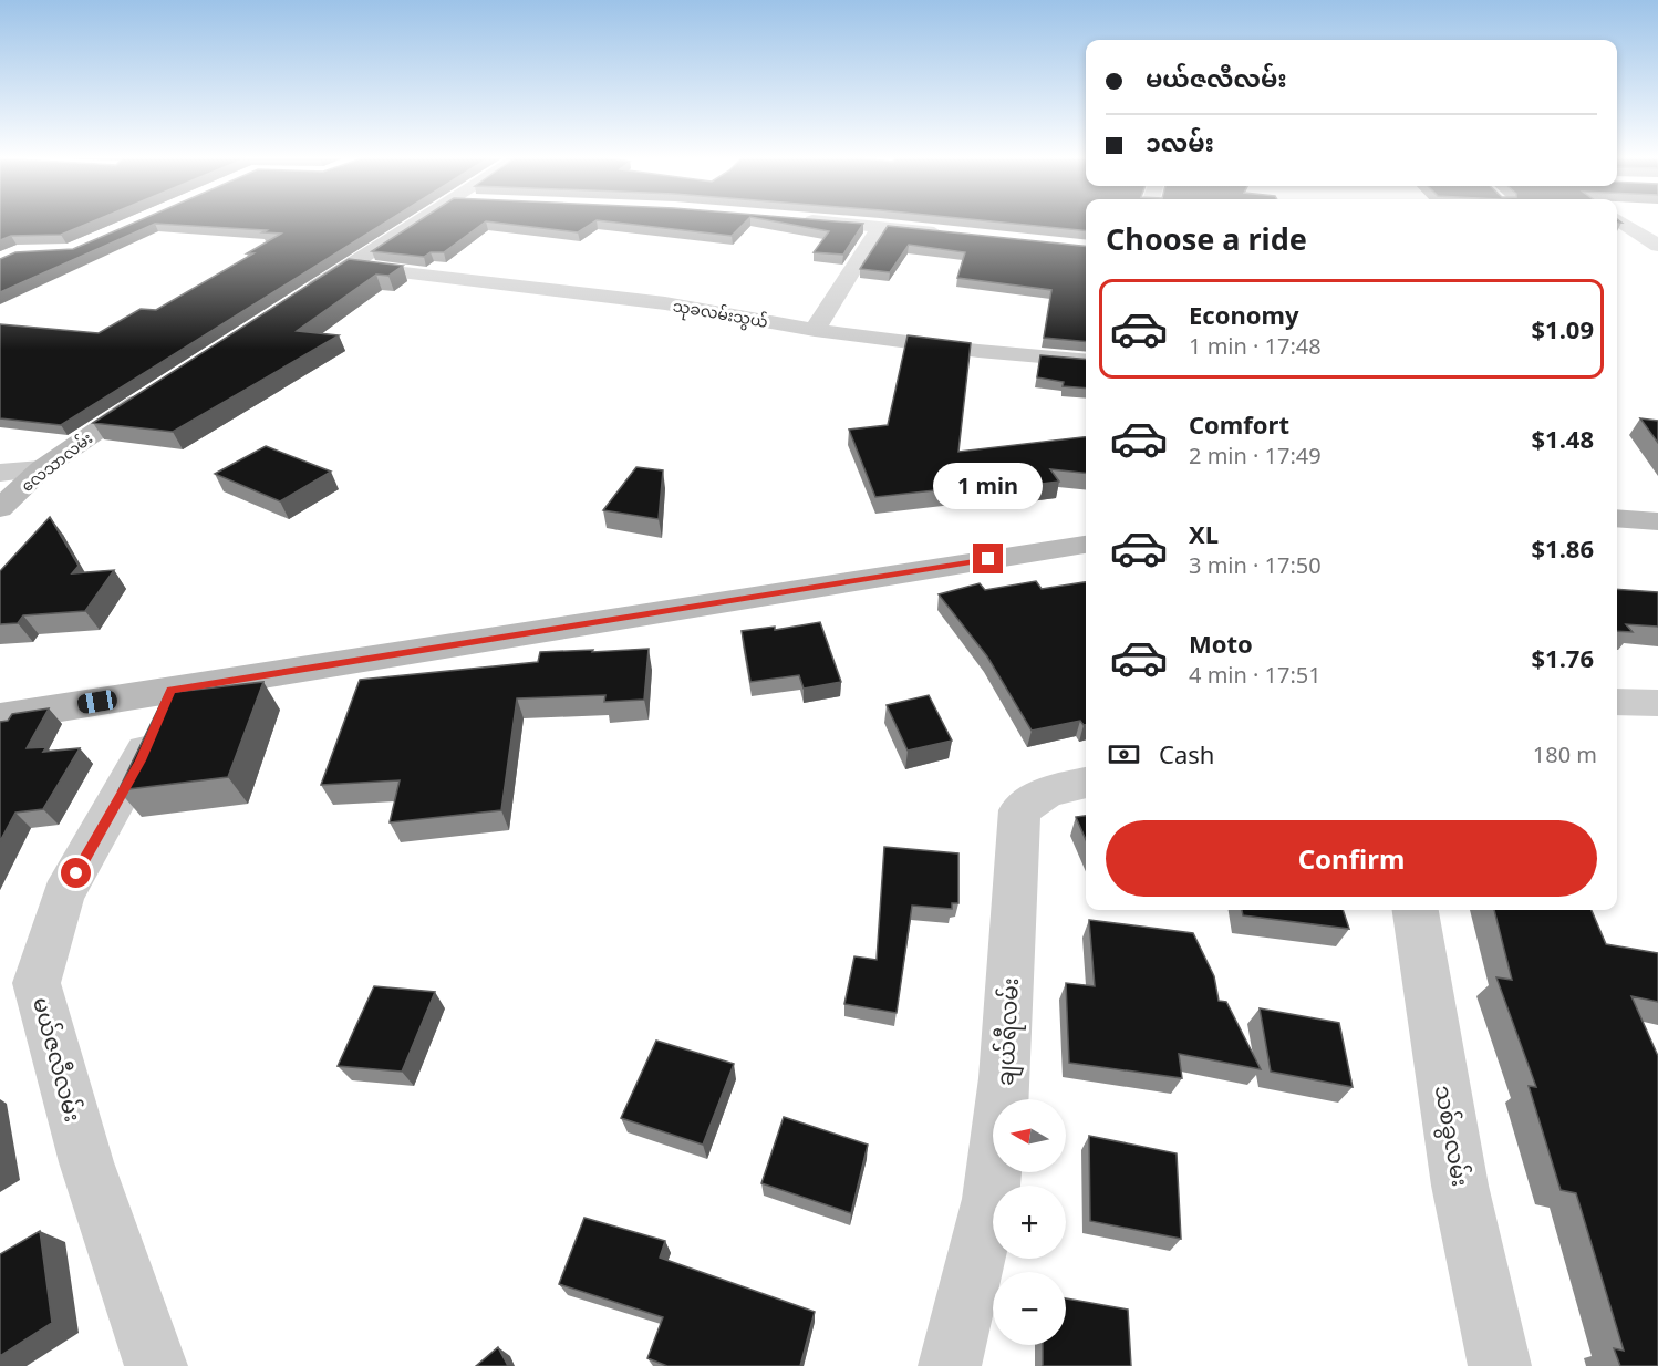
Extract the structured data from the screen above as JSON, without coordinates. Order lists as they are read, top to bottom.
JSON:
{
  "streets": {
    "street": [
      "သုခလမ်းသွယ်",
      "လေသာလမ်း",
      "ချယ်ရီလမ်း",
      "မယ်ဇလီလမ်း",
      "သစ်ခွလမ်း"
    ]
  },
  "north": "left",
  "page": {
    "banner": ["မယ်ဇလီလမ်း", "၁လမ်း"],
    "heading": "Choose a ride",
    "list": [
      {
        "name": "Economy",
        "note": "1 min · 17:48",
        "value": "$1.09"
      },
      {
        "name": "Comfort",
        "note": "2 min · 17:49",
        "value": "$1.48"
      },
      {
        "name": "XL",
        "note": "3 min · 17:50",
        "value": "$1.86"
      },
      {
        "name": "Moto",
        "note": "4 min · 17:51",
        "value": "$1.76"
      }
    ],
    "bubble": "1 min",
    "pay": ["Cash", "180 m"],
    "buttons": "Confirm",
    "map_buttons": ["+", "−"]
  }
}
